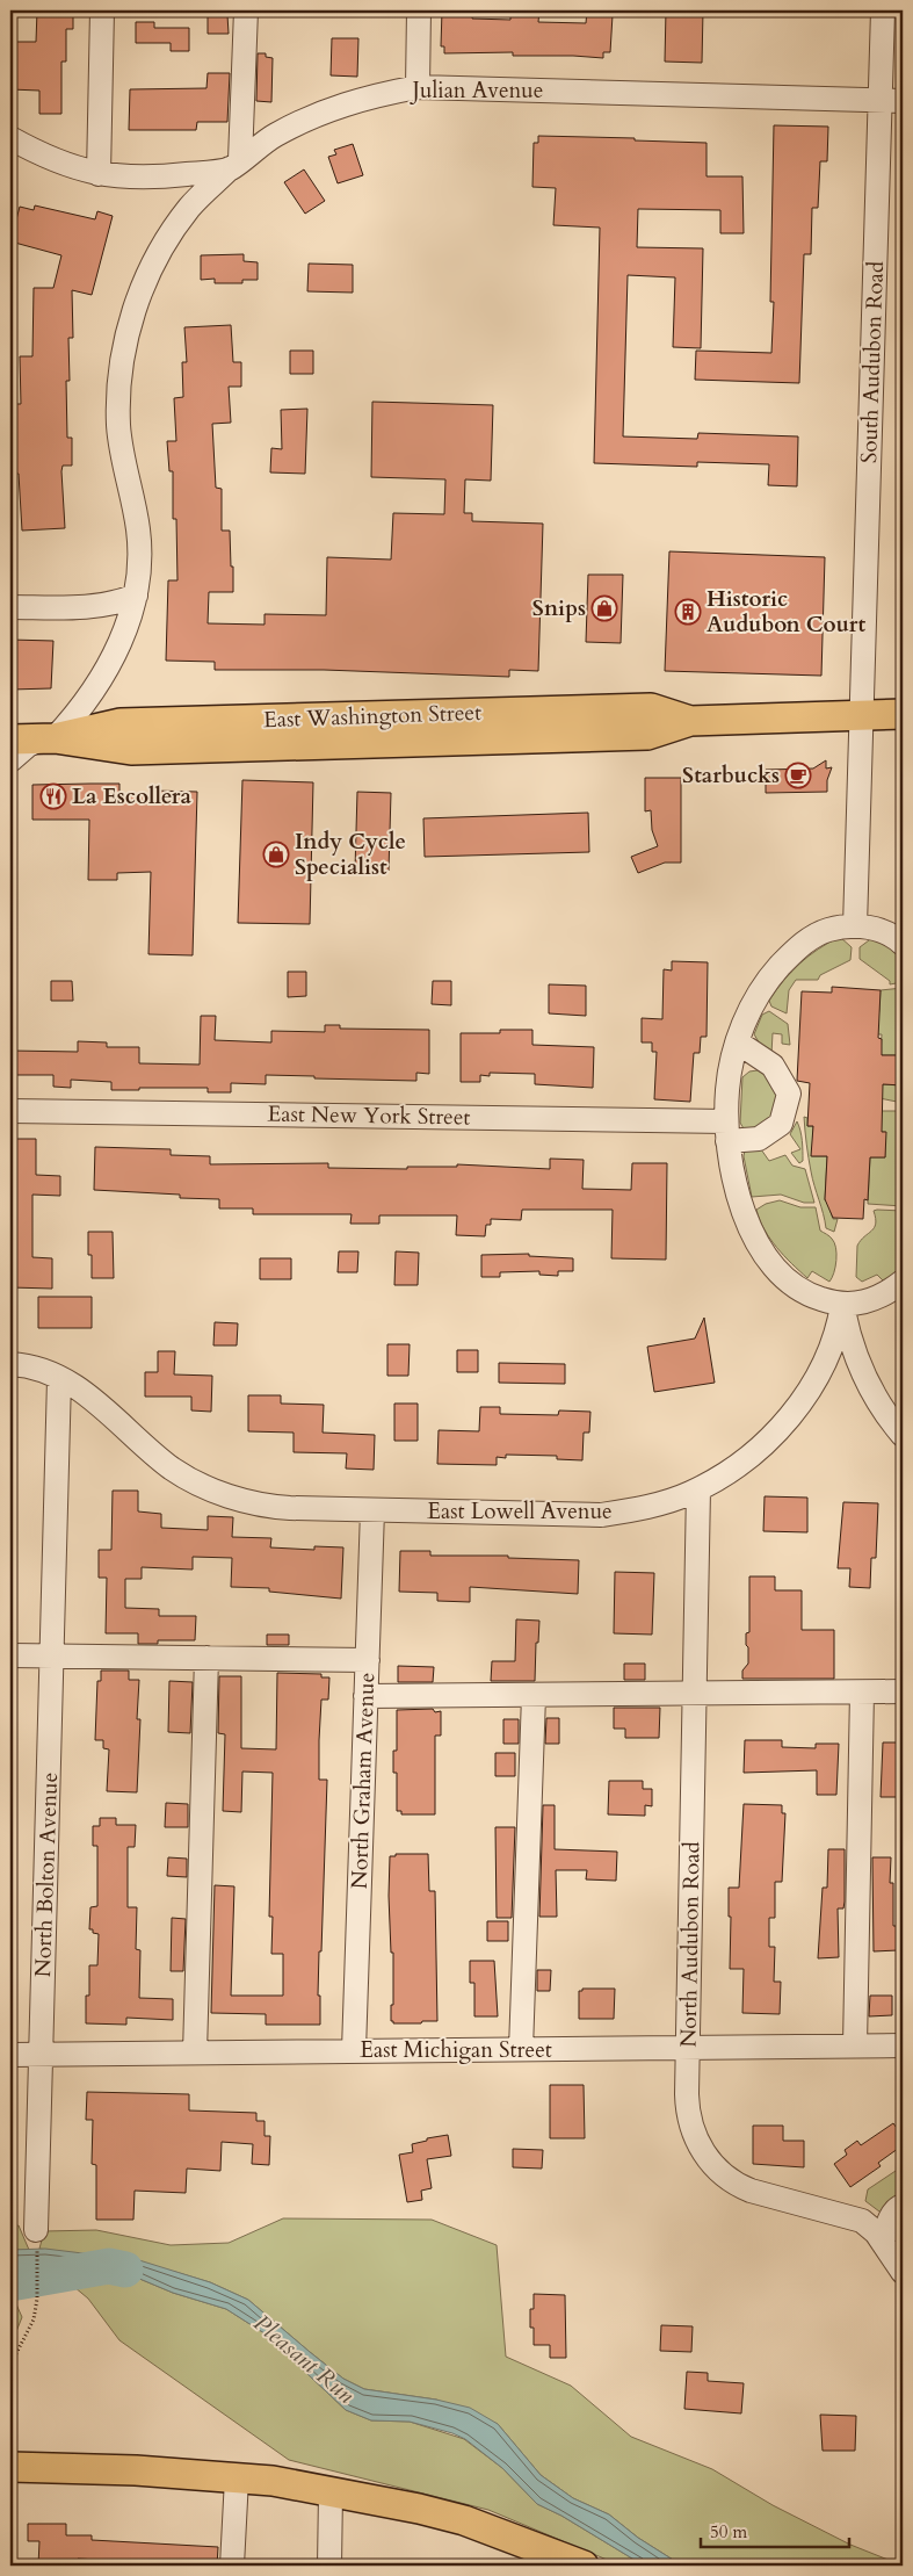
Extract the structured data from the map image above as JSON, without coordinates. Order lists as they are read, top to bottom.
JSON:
{
  "streets": {
    "main road": ["East Washington Street"],
    "street": [
      "Julian Avenue",
      "South Audubon Road",
      "East New York Street",
      "East Lowell Avenue",
      "North Graham Avenue",
      "North Bolton Avenue",
      "North Audubon Road",
      "East Michigan Street"
    ]
  },
  "crossings": [
    ["Julian Avenue", "South Audubon Road"],
    ["South Audubon Road", "East Washington Street"],
    ["East Lowell Avenue", "North Graham Avenue"],
    ["East Lowell Avenue", "North Bolton Avenue"],
    ["East Lowell Avenue", "North Audubon Road"],
    ["North Graham Avenue", "East Michigan Street"],
    ["North Bolton Avenue", "East Michigan Street"],
    ["North Audubon Road", "East Michigan Street"]
  ],
  "water": ["Pleasant Run"],
  "places": {
    "shop": ["Snips", "Indy Cycle Specialist"],
    "building": ["Historic Audubon Court"],
    "cafe": ["Starbucks"],
    "restaurant": ["La Escollera"]
  },
  "scale_bar": "50 m"
}
